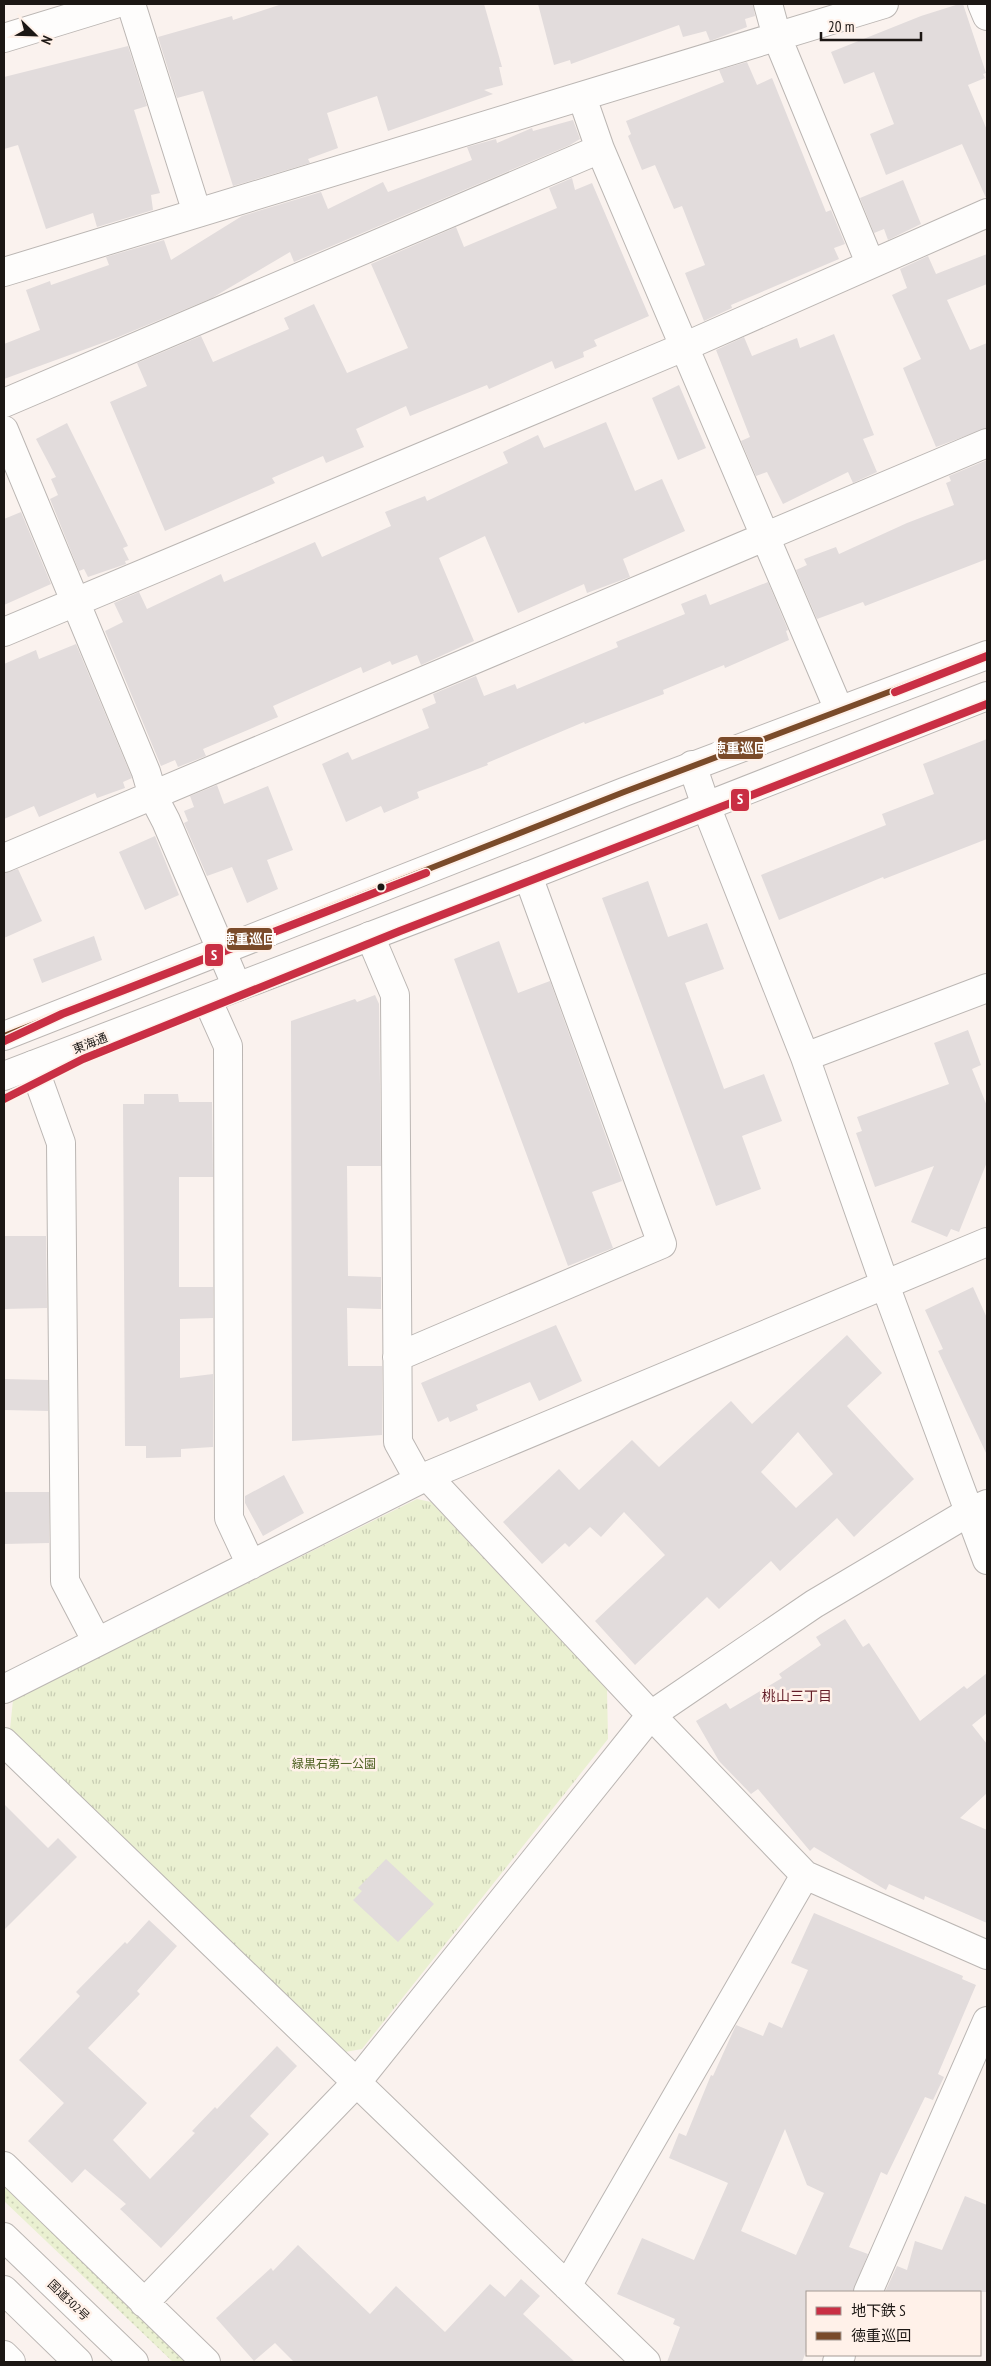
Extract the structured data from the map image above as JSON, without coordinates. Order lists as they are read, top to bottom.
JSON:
{
  "streets": {
    "main road": ["東海通", "国道302号"]
  },
  "districts": ["桃山三丁目"],
  "parks": ["緑黒石第一公園"],
  "lines": ["transit line 徳重巡回", "metro line S"],
  "legend": ["地下鉄 S", "徳重巡回"],
  "scale_bar": "20 m",
  "north": "bottom right"
}
